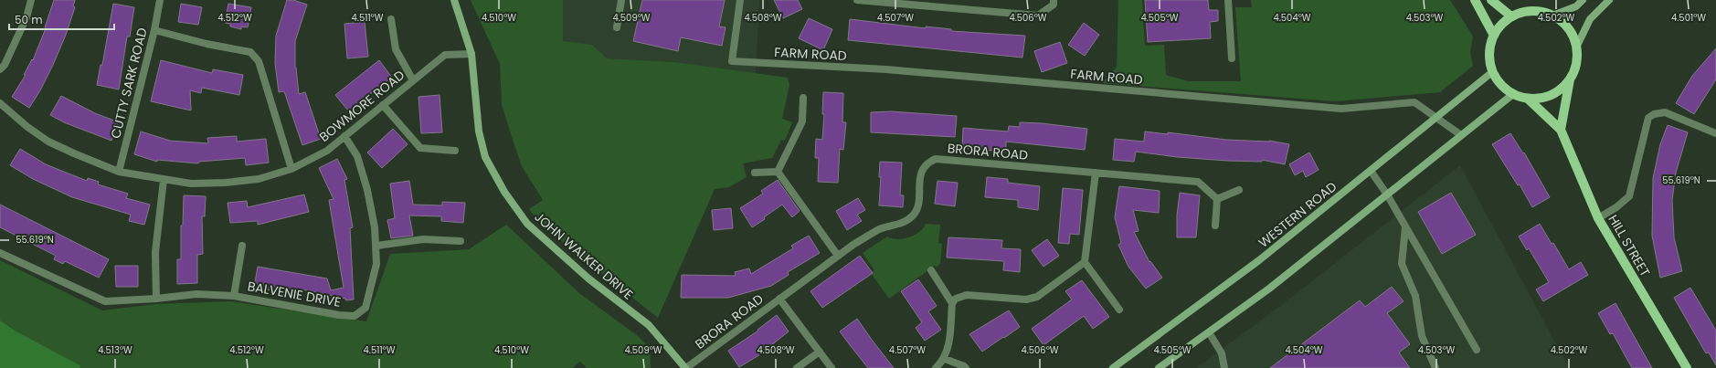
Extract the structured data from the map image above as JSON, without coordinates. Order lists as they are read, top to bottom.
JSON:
{
  "streets": {
    "main road": ["WESTERN ROAD", "HILL STREET", "JOHN WALKER DRIVE"],
    "street": [
      "FARM ROAD",
      "CUTTY SARK ROAD",
      "BOWMORE ROAD",
      "BRORA ROAD",
      "BALVENIE DRIVE"
    ]
  },
  "crossings": [
    ["FARM ROAD", "WESTERN ROAD"],
    ["CUTTY SARK ROAD", "BOWMORE ROAD"],
    ["BOWMORE ROAD", "JOHN WALKER DRIVE"],
    ["BOWMORE ROAD", "BALVENIE DRIVE"],
    ["BRORA ROAD", "JOHN WALKER DRIVE"],
    ["WESTERN ROAD", "HILL STREET"]
  ],
  "scale_bar": "50 m",
  "coordinates": [
    "4.512°W",
    "4.511°W",
    "4.510°W",
    "4.509°W",
    "4.508°W",
    "4.507°W",
    "4.506°W",
    "4.505°W",
    "4.504°W",
    "4.503°W",
    "4.502°W",
    "4.501°W",
    "55.619°N",
    "4.513°W"
  ]
}
